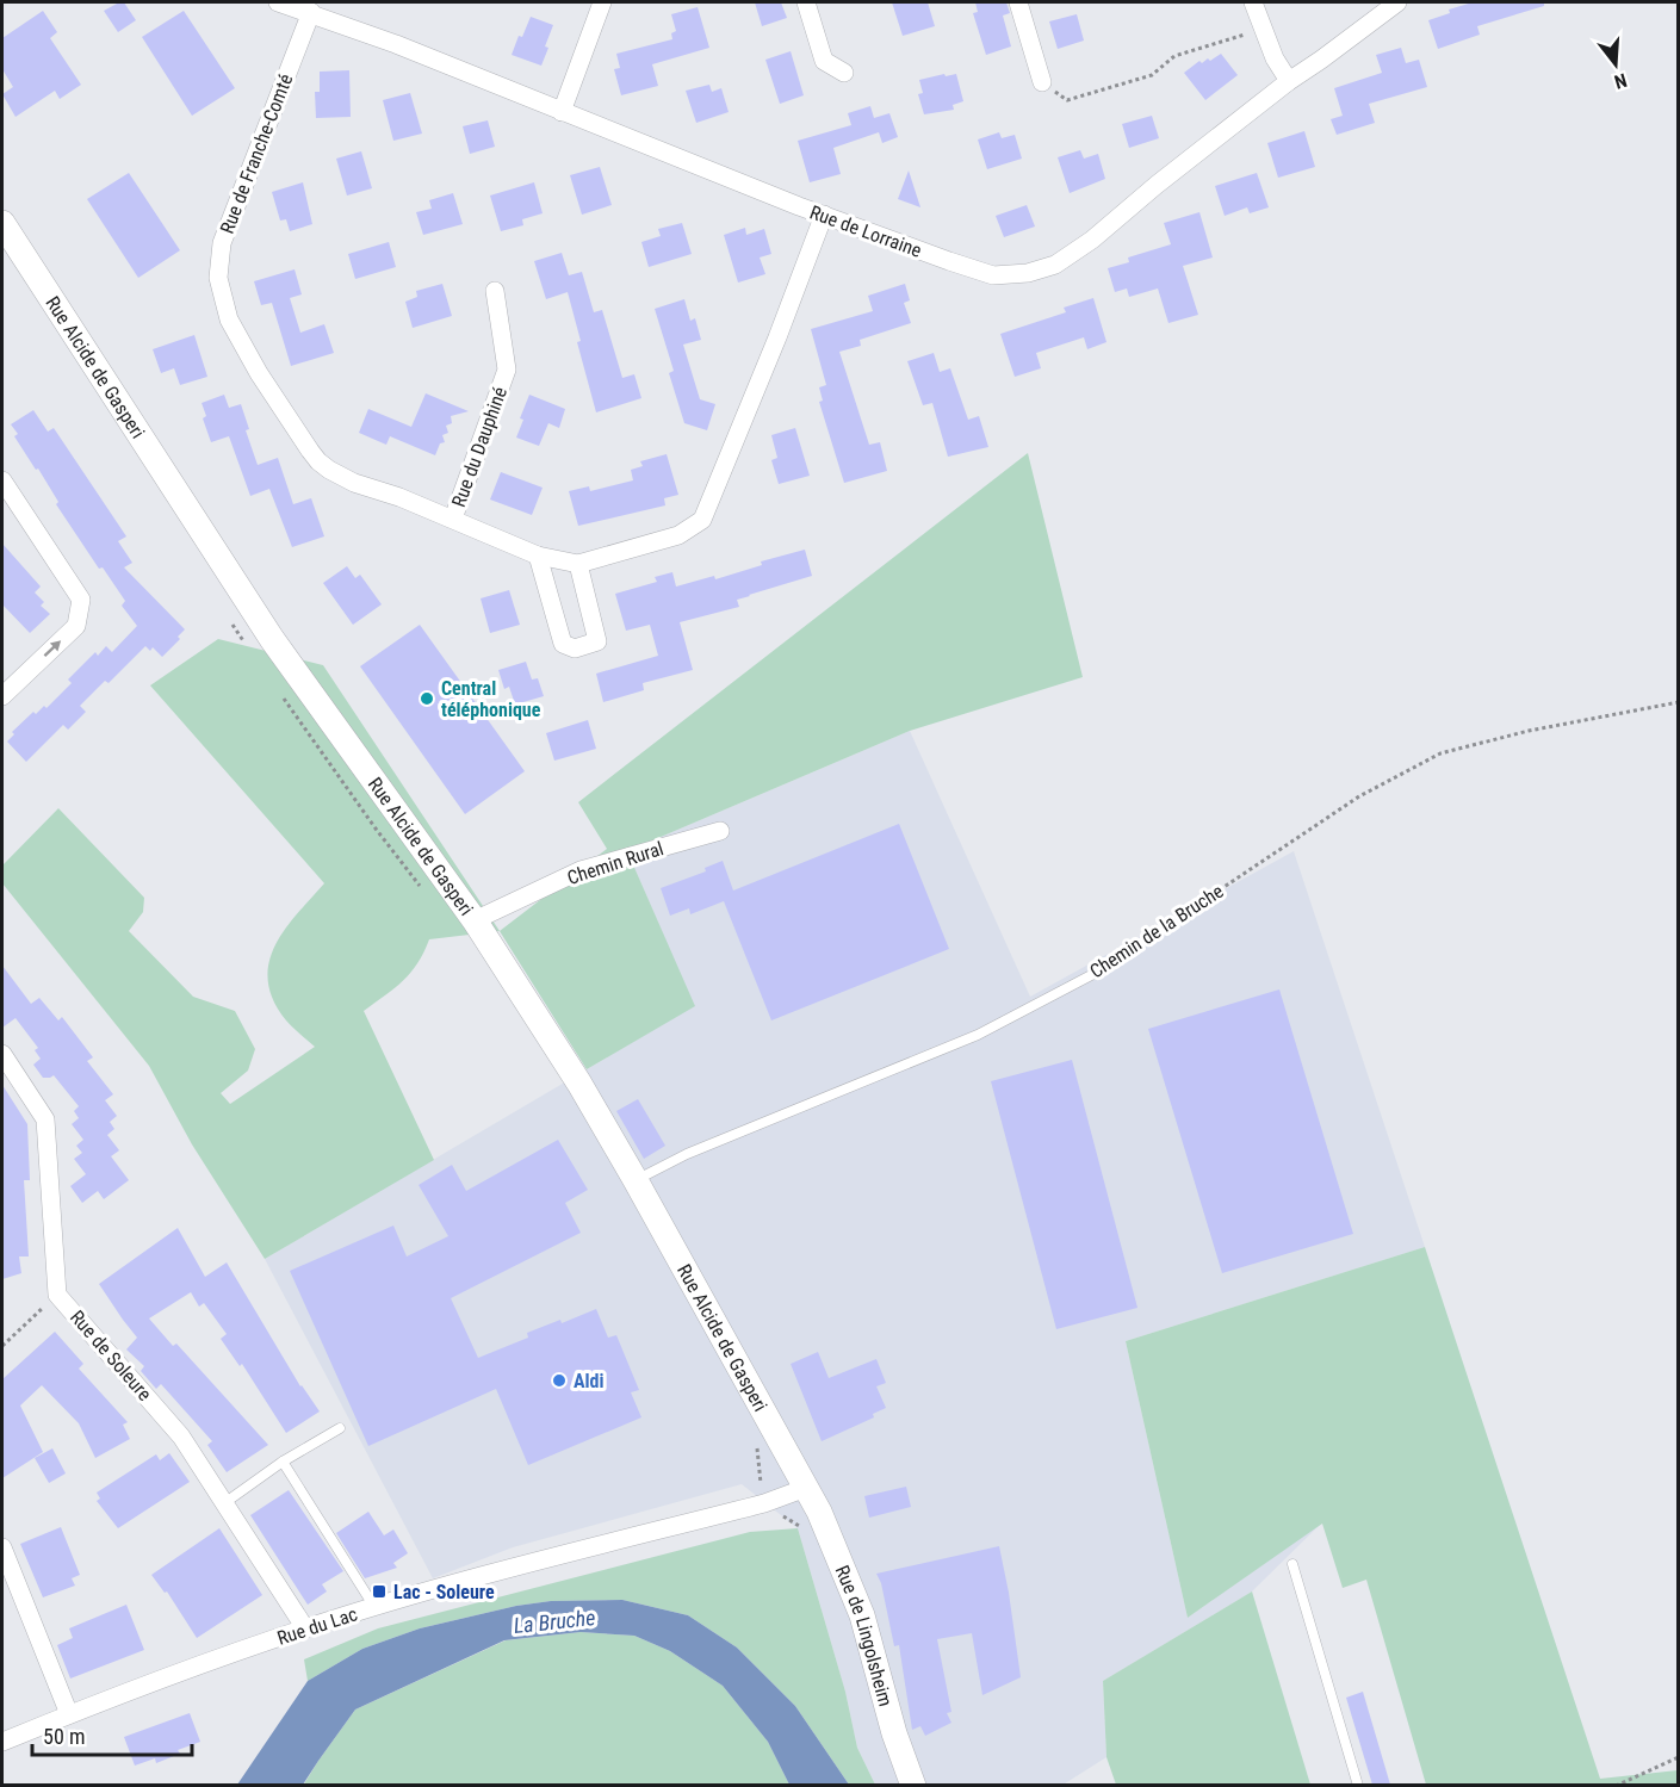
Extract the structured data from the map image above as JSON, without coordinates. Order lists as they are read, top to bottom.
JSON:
{
  "streets": {
    "main road": ["Rue Alcide de Gasperi", "Rue de Lingolsheim"],
    "street": [
      "Rue de Franche-Comté",
      "Rue de Lorraine",
      "Rue du Dauphiné",
      "Chemin Rural",
      "Rue de Soleure",
      "Rue du Lac"
    ],
    "lane": ["Chemin de la Bruche"]
  },
  "crossings": [
    ["Rue de Franche-Comté", "Rue de Lorraine"],
    ["Rue de Franche-Comté", "Rue du Dauphiné"],
    ["Rue Alcide de Gasperi", "Chemin Rural"],
    ["Rue Alcide de Gasperi", "Chemin de la Bruche"],
    ["Rue Alcide de Gasperi", "Rue du Lac"],
    ["Rue Alcide de Gasperi", "Rue de Lingolsheim"],
    ["Rue de Soleure", "Rue du Lac"],
    ["Rue du Lac", "Rue de Lingolsheim"]
  ],
  "water": ["La Bruche"],
  "places": {
    "other": ["Central téléphonique", "Aldi"],
    "transit": ["Lac - Soleure"]
  },
  "scale_bar": "50 m",
  "north": "bottom"
}
